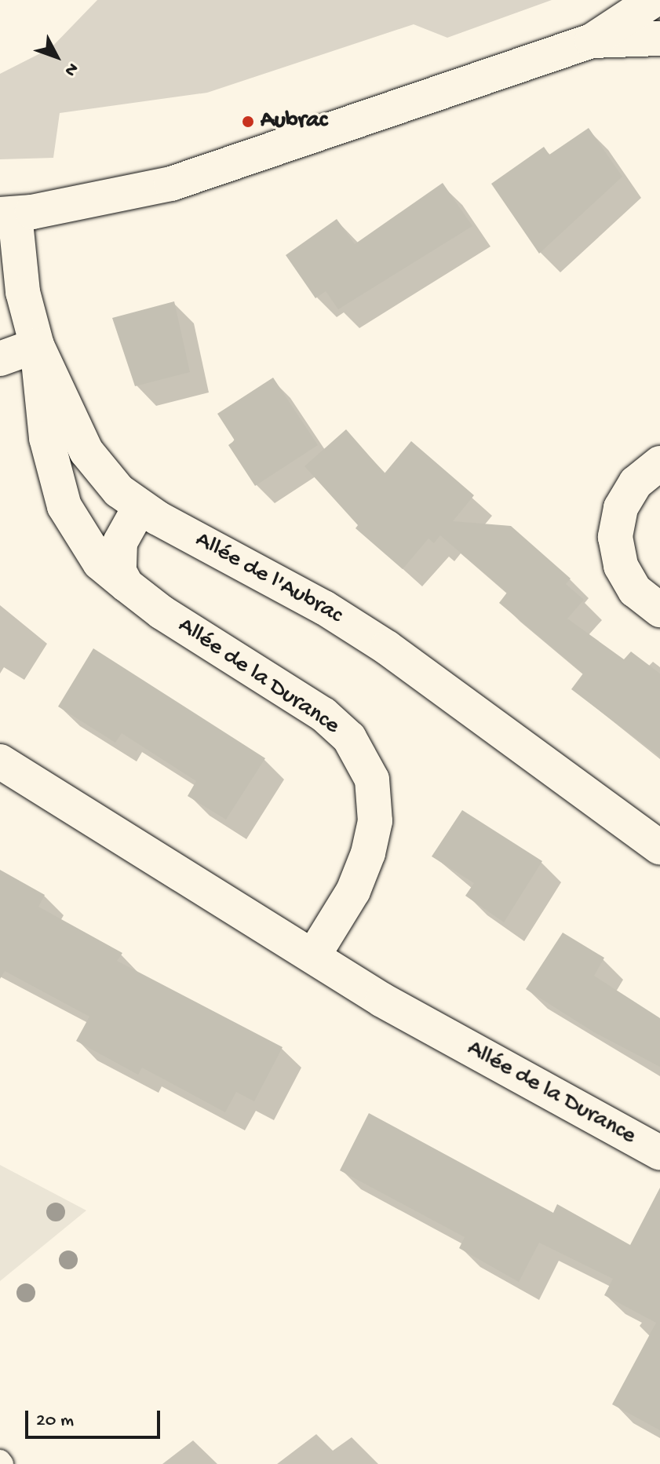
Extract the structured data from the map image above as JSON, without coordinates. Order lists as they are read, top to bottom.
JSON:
{
  "streets": {
    "street": ["Allée de l'Aubrac", "Allée de la Durance"]
  },
  "crossings": [
    ["Allée de l'Aubrac", "Allée de la Durance"]
  ],
  "places": ["Aubrac"],
  "scale_bar": "20 m",
  "north": "bottom right"
}
